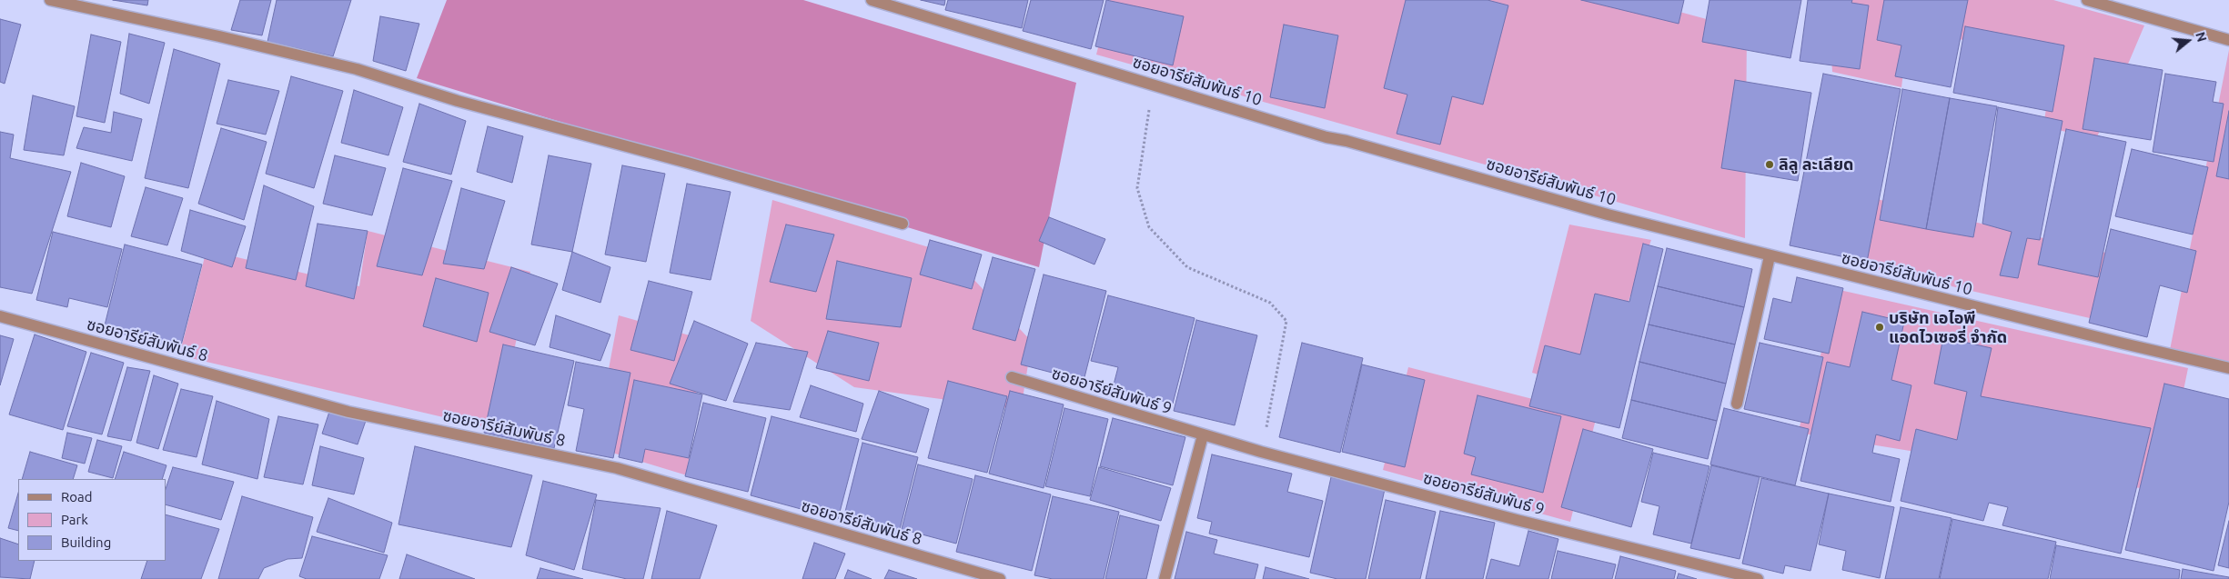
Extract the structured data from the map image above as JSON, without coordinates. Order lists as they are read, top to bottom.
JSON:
{
  "streets": {
    "street": ["ซอยอารีย์สัมพันธ์ 10", "ซอยอารีย์สัมพันธ์ 8", "ซอยอารีย์สัมพันธ์ 9"]
  },
  "places": ["ลิลู ละเลียด", "บริษัท เอไอพี แอดไวเซอรี่ จำกัด"],
  "legend": ["Road", "Park", "Building"],
  "north": "right"
}
